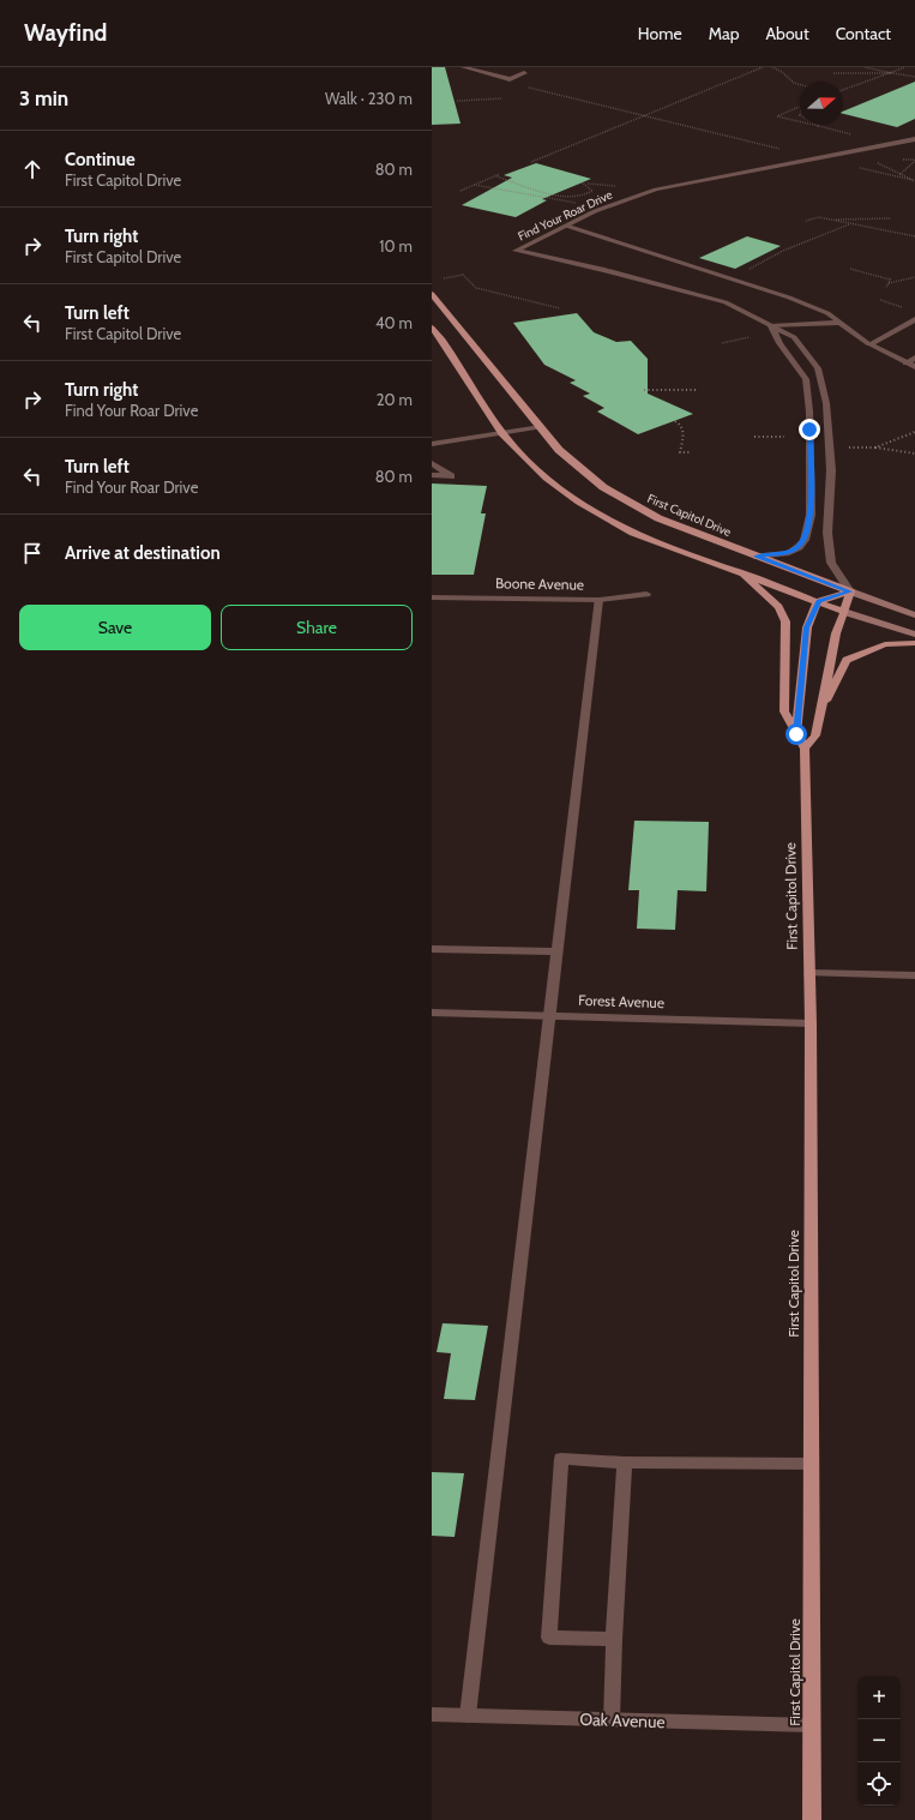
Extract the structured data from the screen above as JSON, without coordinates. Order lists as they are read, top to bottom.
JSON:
{
  "streets": {
    "main road": ["First Capitol Drive"],
    "street": [
      "Find Your Roar Drive",
      "Boone Avenue",
      "Forest Avenue",
      "Oak Avenue"
    ]
  },
  "crossings": [
    ["Find Your Roar Drive", "First Capitol Drive"],
    ["First Capitol Drive", "Forest Avenue"],
    ["First Capitol Drive", "Oak Avenue"]
  ],
  "north": "right",
  "page": {
    "header": "Wayfind",
    "nav": [
      "Home",
      "Map",
      "About",
      "Contact"
    ],
    "heading": ["3 min", "Walk · 230 m"],
    "list": [
      ["Continue", "First Capitol Drive", "80 m"],
      ["Turn right", "First Capitol Drive", "10 m"],
      ["Turn left", "First Capitol Drive", "40 m"],
      ["Turn right", "Find Your Roar Drive", "20 m"],
      ["Turn left", "Find Your Roar Drive", "80 m"],
      "Arrive at destination"
    ],
    "buttons": ["Save", "Share"],
    "map_buttons": ["+", "−"]
  }
}
